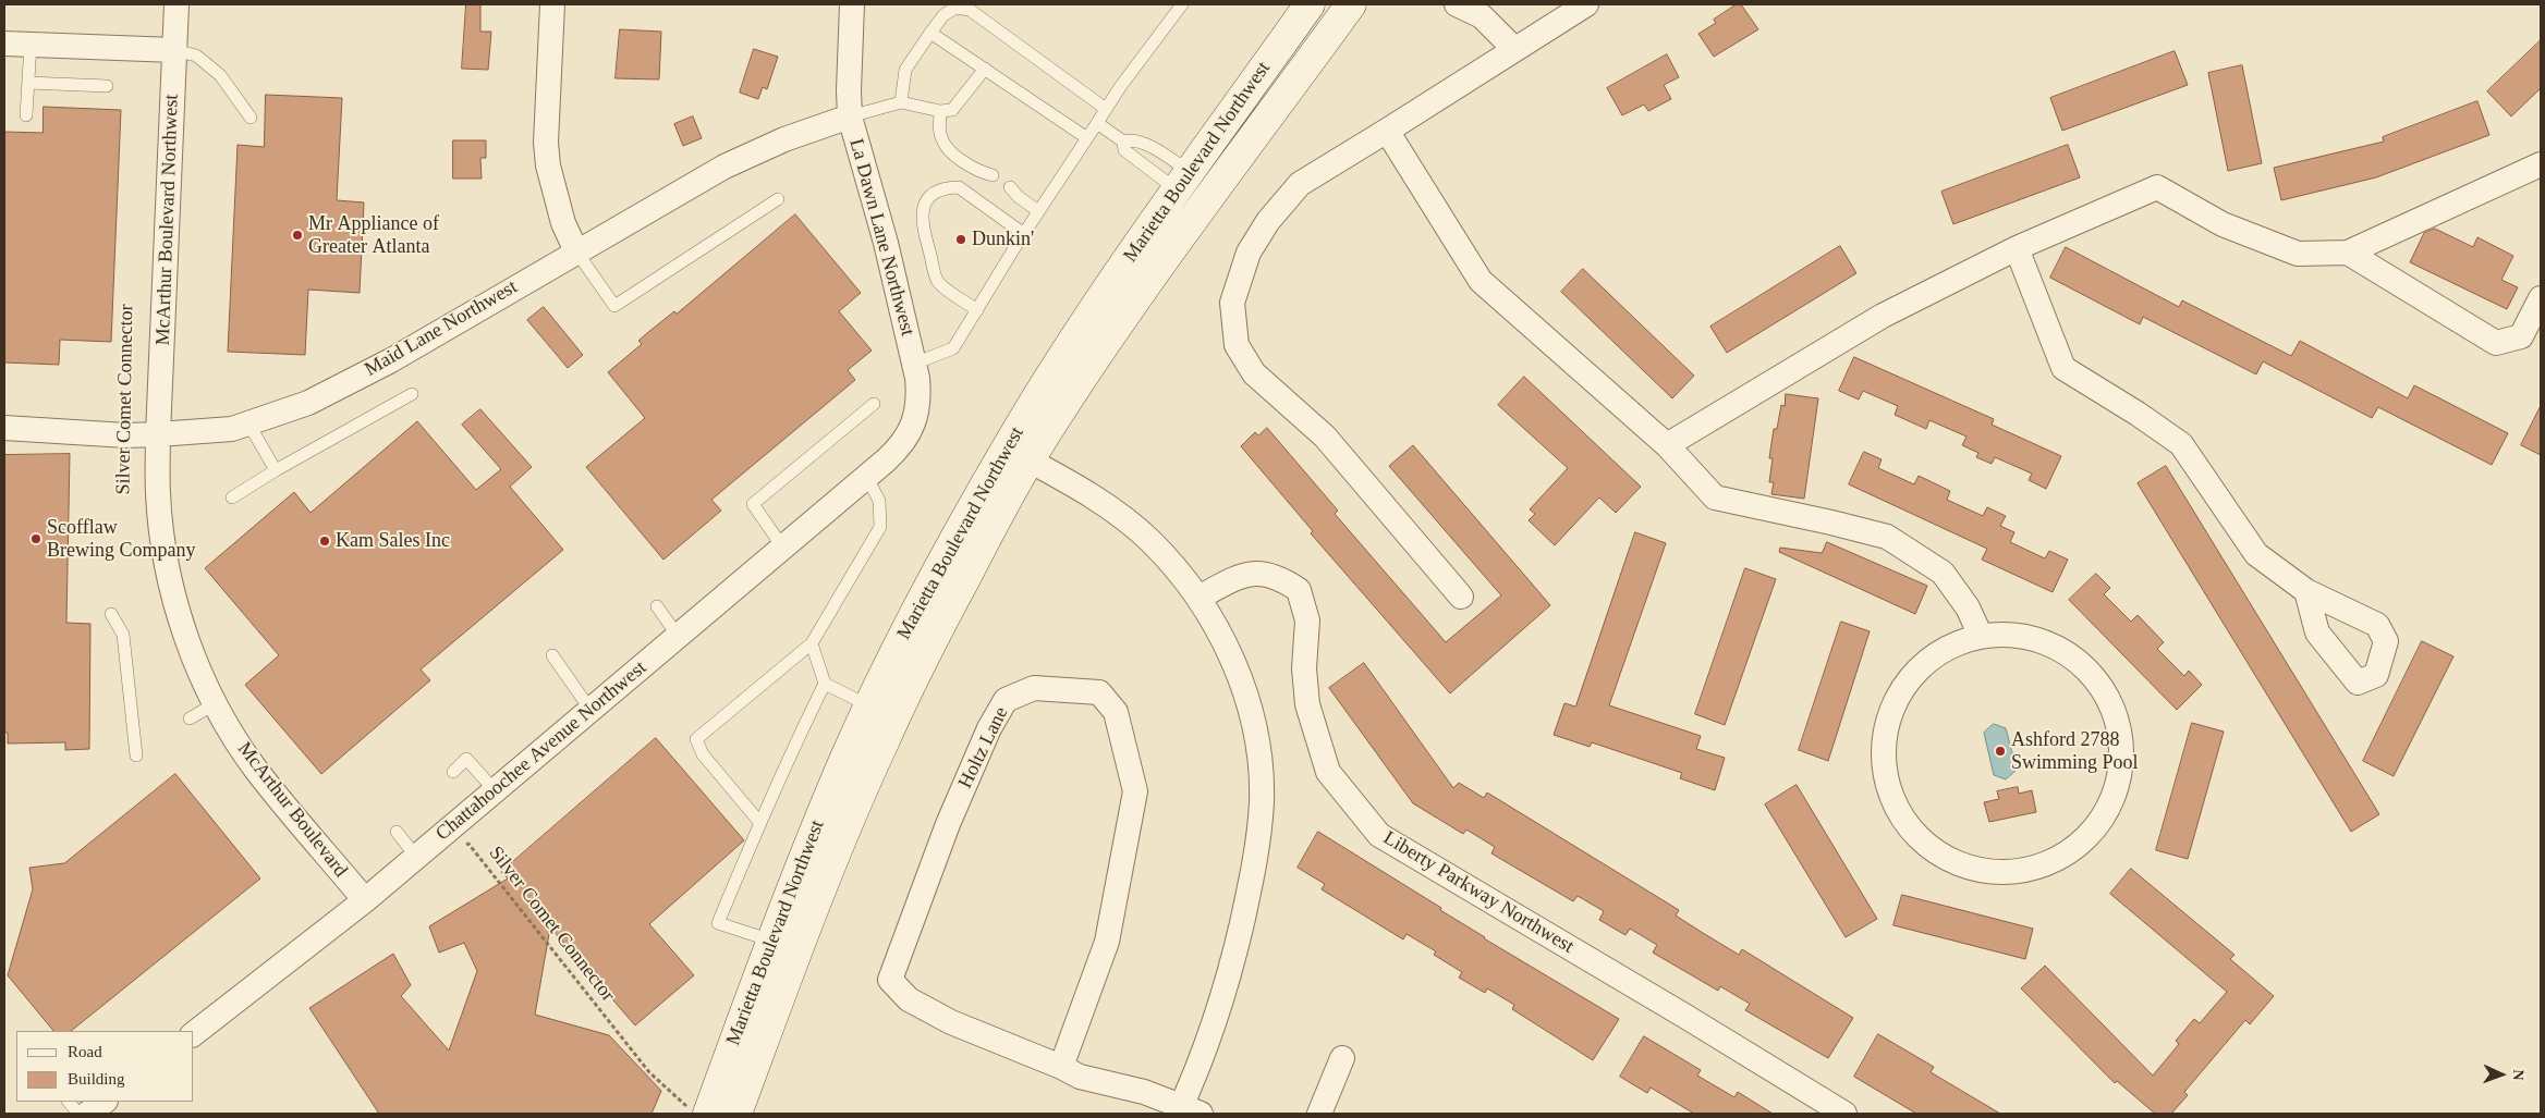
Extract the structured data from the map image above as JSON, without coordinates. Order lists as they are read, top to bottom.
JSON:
{
  "streets": {
    "main road": ["Marietta Boulevard Northwest"],
    "street": [
      "McArthur Boulevard Northwest",
      "La Dawn Lane Northwest",
      "Maid Lane Northwest",
      "Holtz Lane",
      "Chattahoochee Avenue Northwest",
      "McArthur Boulevard",
      "Liberty Parkway Northwest"
    ],
    "path": ["Silver Comet Connector"]
  },
  "crossings": [
    ["Marietta Boulevard Northwest", "Silver Comet Connector"],
    ["McArthur Boulevard Northwest", "Maid Lane Northwest"],
    ["McArthur Boulevard Northwest", "McArthur Boulevard"],
    ["La Dawn Lane Northwest", "Maid Lane Northwest"],
    ["La Dawn Lane Northwest", "Chattahoochee Avenue Northwest"],
    ["Maid Lane Northwest", "McArthur Boulevard"],
    ["Chattahoochee Avenue Northwest", "McArthur Boulevard"]
  ],
  "places": [
    "Mr Appliance of Greater Atlanta",
    "Dunkin'",
    "Scofflaw Brewing Company",
    "Kam Sales Inc",
    "Ashford 2788 Swimming Pool"
  ],
  "legend": ["Road", "Building"],
  "north": "right"
}
